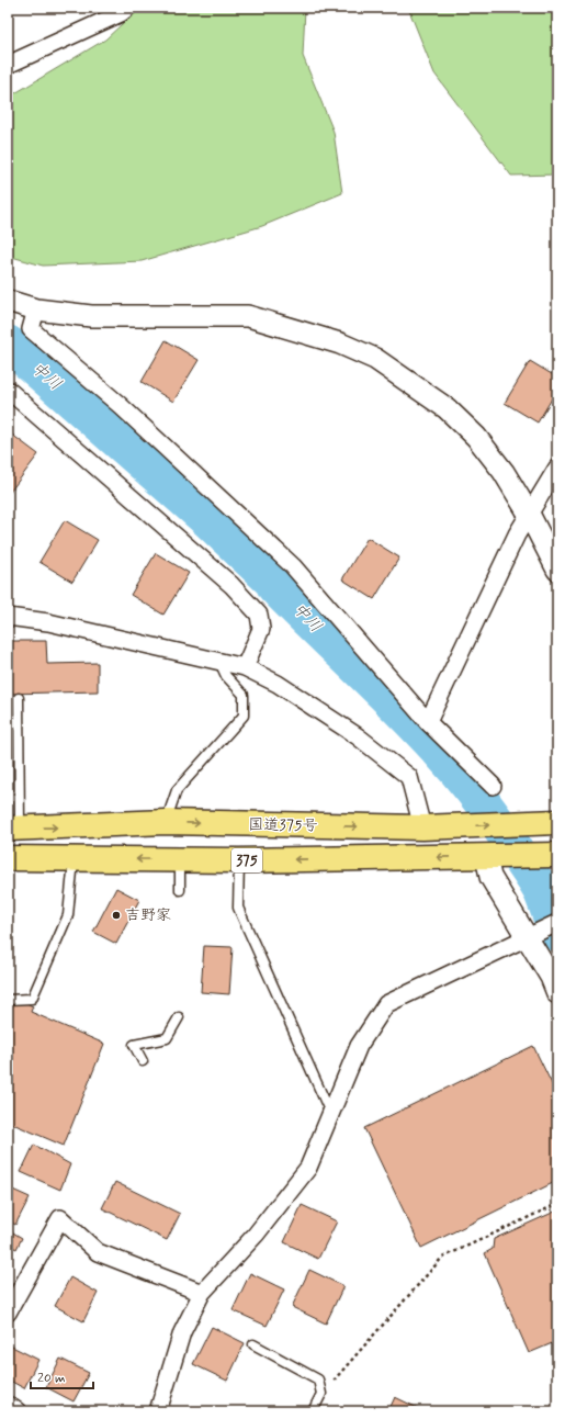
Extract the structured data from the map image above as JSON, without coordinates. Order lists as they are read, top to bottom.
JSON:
{
  "streets": {
    "highway": ["国道375号", "375"]
  },
  "water": ["中川"],
  "places": ["吉野家"],
  "scale_bar": "20 m"
}
